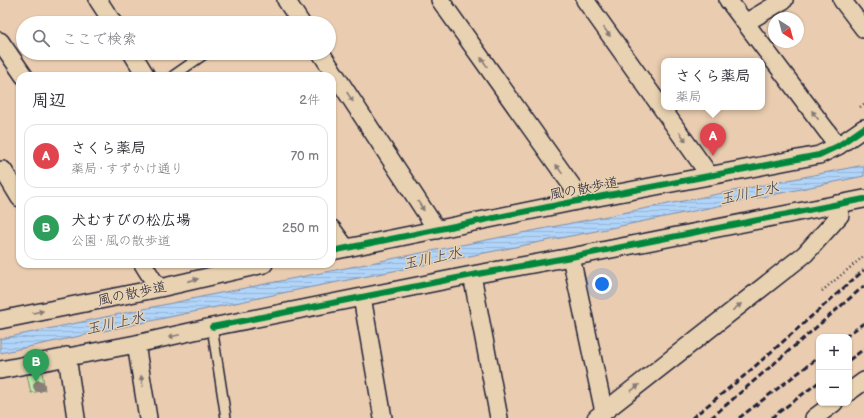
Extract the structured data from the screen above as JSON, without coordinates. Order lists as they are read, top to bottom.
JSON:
{
  "streets": {
    "street": ["風の散歩道"]
  },
  "water": ["玉川上水"],
  "north": "bottom right",
  "page": {
    "search": "ここで検索",
    "popup": ["さくら薬局", "薬局"],
    "heading": ["周辺", "2件"],
    "pins": ["A", "B"],
    "list": [
      {
        "mark": "A",
        "name": "さくら薬局",
        "note": "薬局 · すずかけ通り",
        "value": "70 m"
      },
      {
        "mark": "B",
        "name": "犬むすびの松広場",
        "note": "公園 · 風の散歩道",
        "value": "250 m"
      }
    ],
    "map_buttons": ["+", "−"]
  }
}
